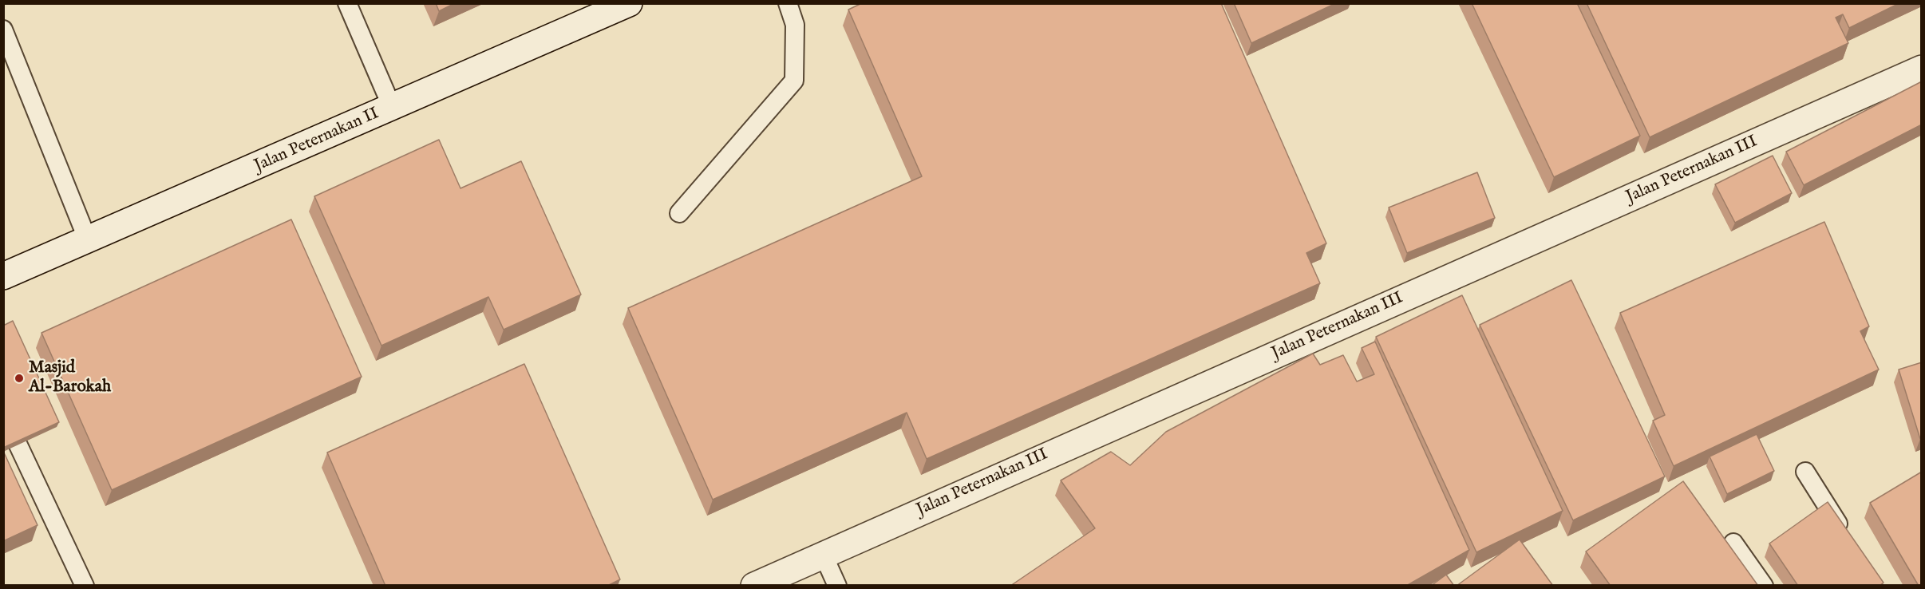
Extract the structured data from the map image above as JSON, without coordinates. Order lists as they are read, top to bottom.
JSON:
{
  "streets": {
    "street": ["Jalan Peternakan II", "Jalan Peternakan III"]
  },
  "places": ["Masjid Al-Barokah"]
}
